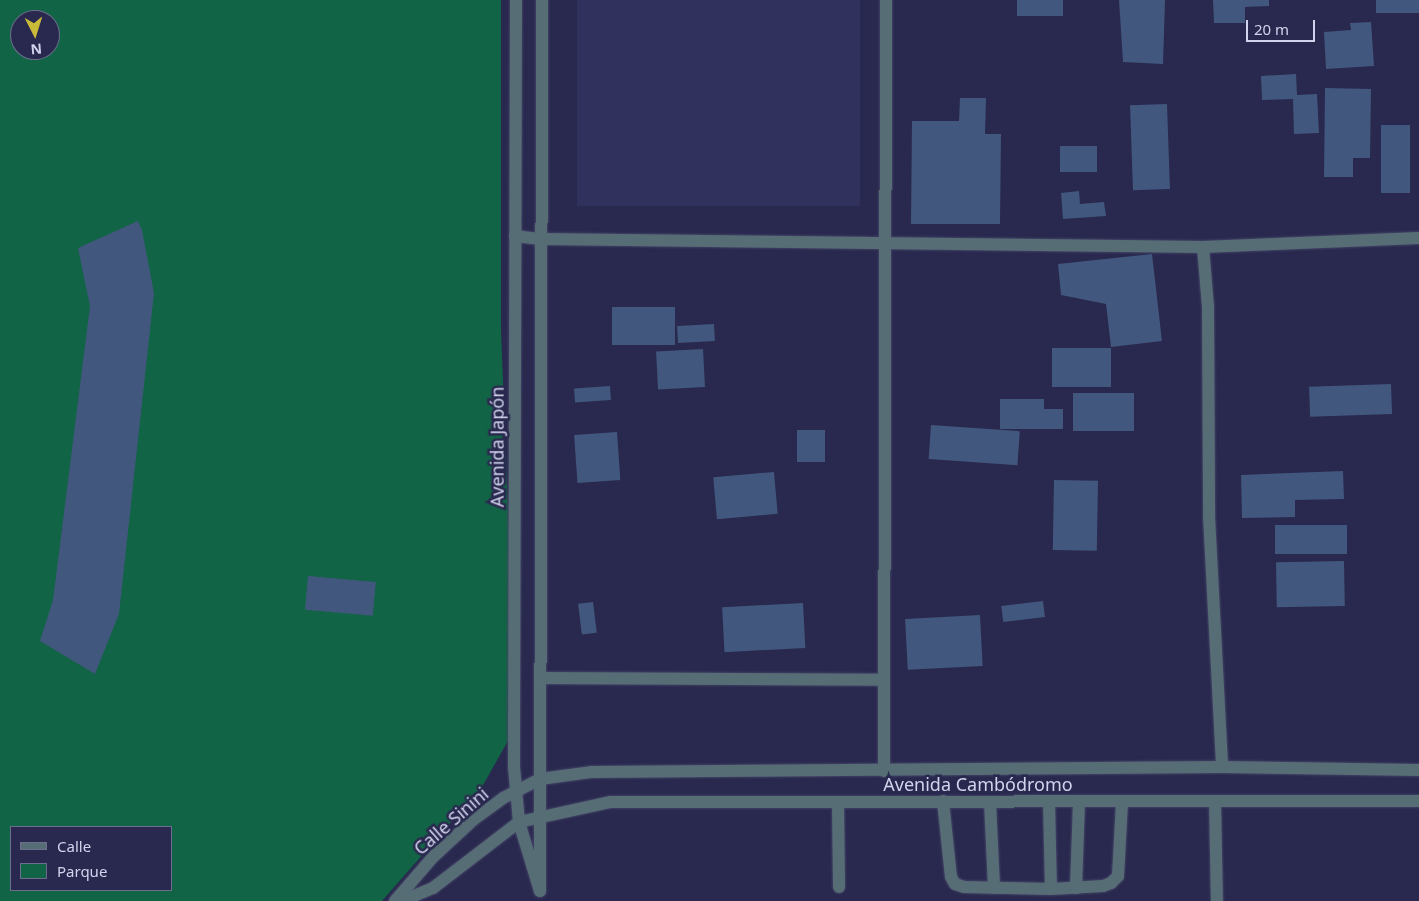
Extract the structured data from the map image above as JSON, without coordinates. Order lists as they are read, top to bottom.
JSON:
{
  "streets": {
    "street": ["Avenida Japón", "Avenida Cambódromo", "Calle Sinini"]
  },
  "crossings": [
    ["Avenida Japón", "Avenida Cambódromo"],
    ["Avenida Japón", "Calle Sinini"],
    ["Avenida Cambódromo", "Calle Sinini"]
  ],
  "legend": ["Calle", "Parque"],
  "scale_bar": "20 m",
  "north": "bottom"
}
